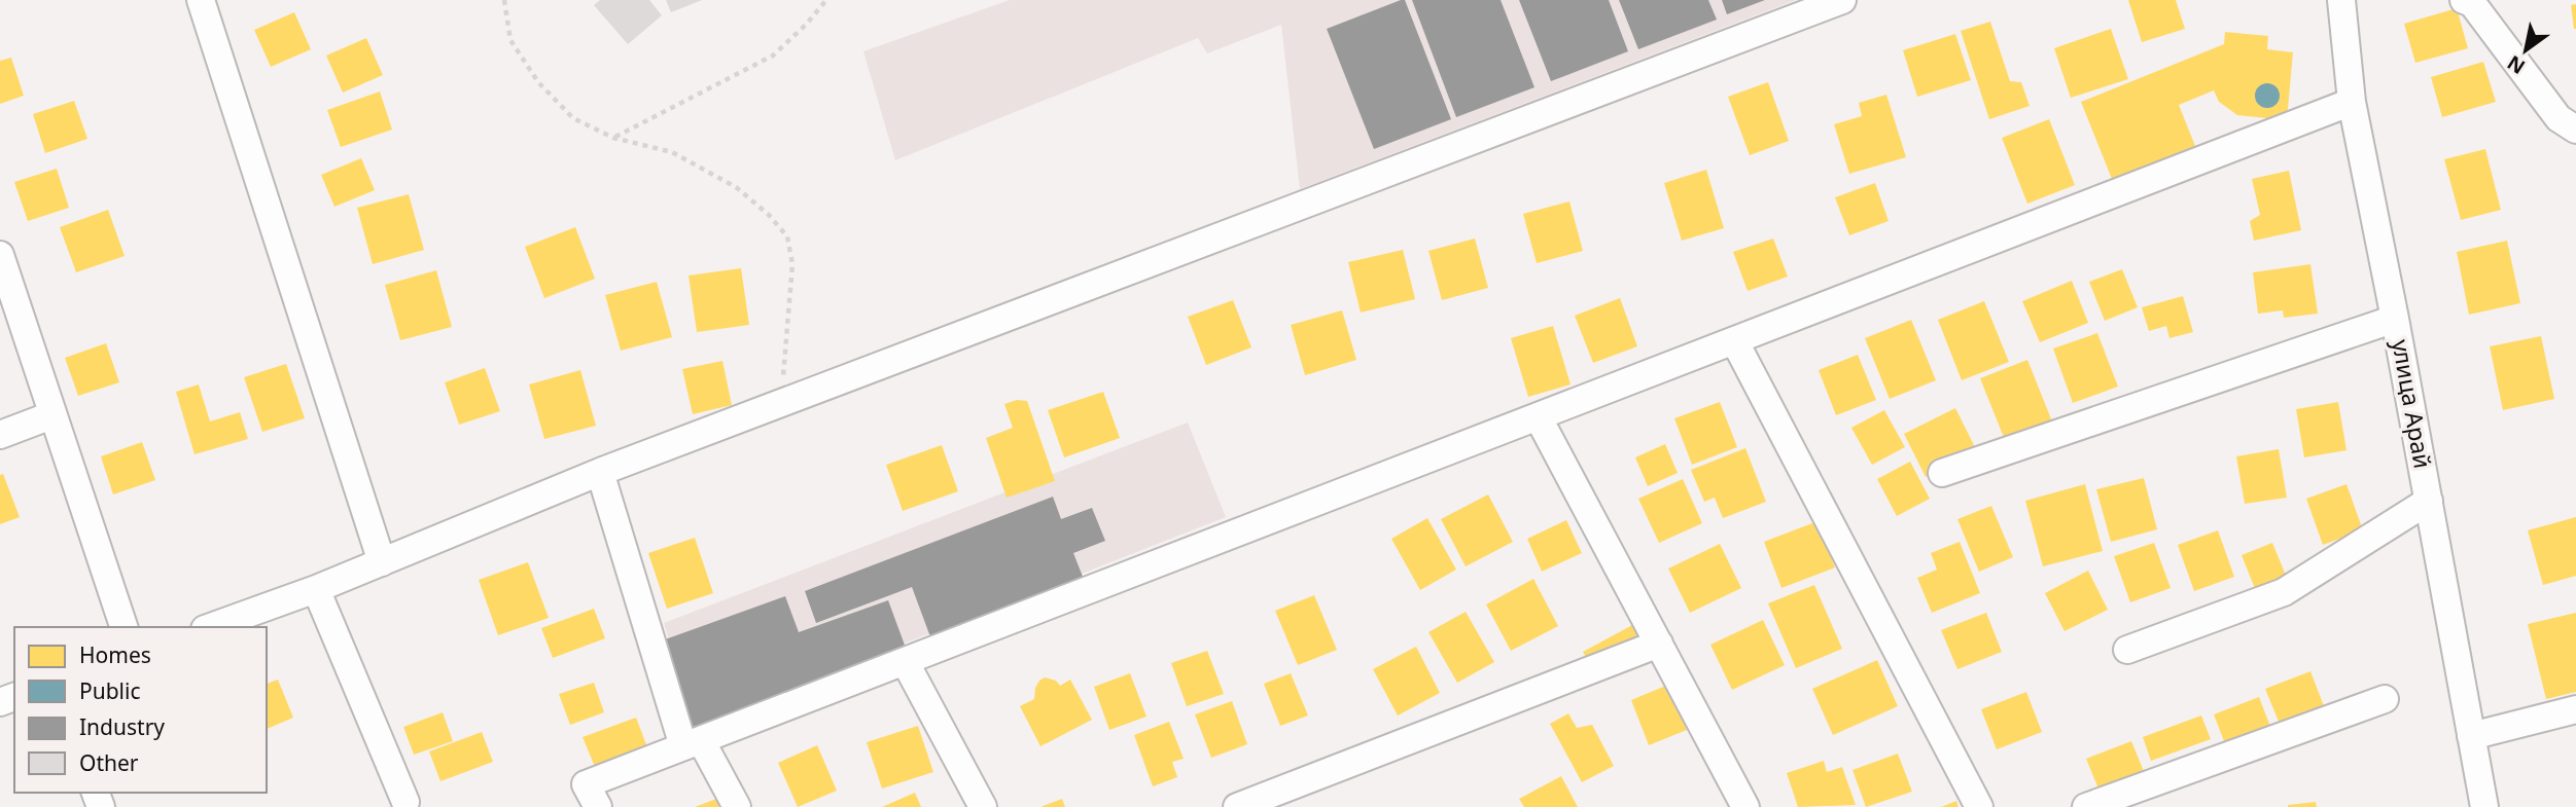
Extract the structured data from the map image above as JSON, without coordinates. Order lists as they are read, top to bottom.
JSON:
{
  "streets": {
    "street": ["улица Арай"]
  },
  "legend": [
    "Homes",
    "Public",
    "Industry",
    "Other"
  ],
  "north": "bottom left"
}
